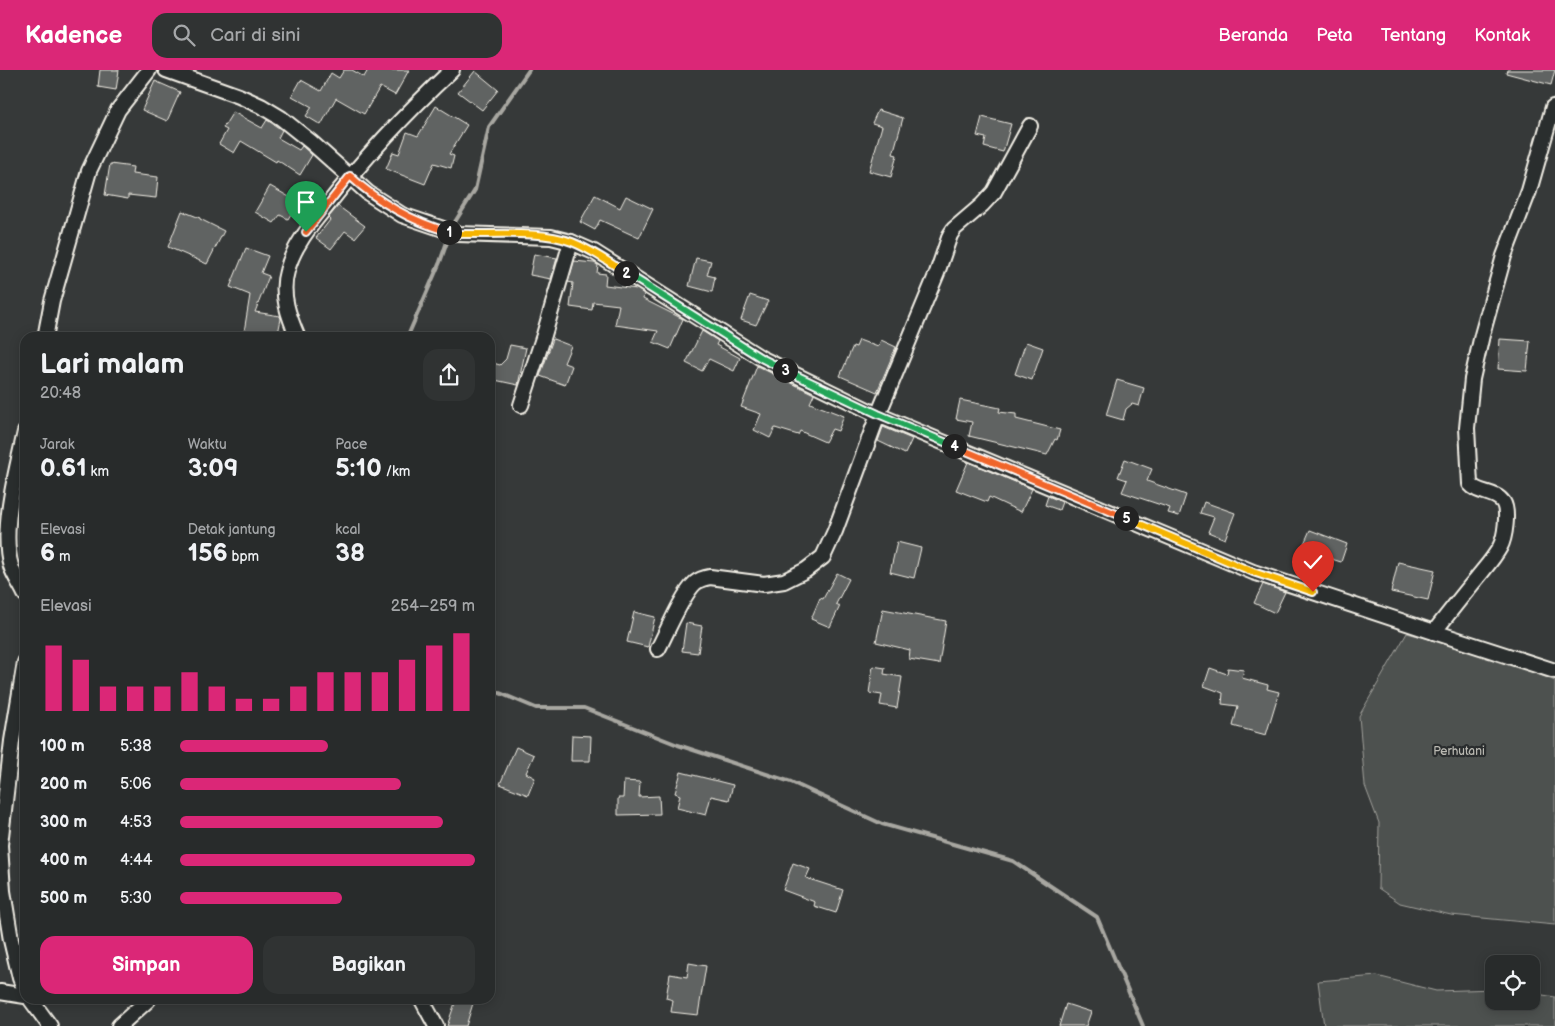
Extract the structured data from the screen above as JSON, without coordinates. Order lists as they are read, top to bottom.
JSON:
{
  "parks": ["Perhutani"],
  "page": {
    "header": "Kadence",
    "search": "Cari di sini",
    "nav": [
      "Beranda",
      "Peta",
      "Tentang",
      "Kontak"
    ],
    "pins": [
      "1",
      "2",
      "3",
      "4",
      "5"
    ],
    "heading": ["Lari malam", "20:48"],
    "stats": [
      ["Jarak", "0.61 km"],
      ["Waktu", "3:09"],
      ["Pace", "5:10 /km"],
      ["Elevasi", "6 m"],
      ["Detak jantung", "156 bpm"],
      ["kcal", "38"]
    ],
    "chart": ["Elevasi", "254–259 m"],
    "list": [
      {
        "name": "100 m",
        "note": "5:38"
      },
      {
        "name": "200 m",
        "note": "5:06"
      },
      {
        "name": "300 m",
        "note": "4:53"
      },
      {
        "name": "400 m",
        "note": "4:44"
      },
      {
        "name": "500 m",
        "note": "5:30"
      }
    ],
    "buttons": ["Simpan", "Bagikan"]
  }
}
